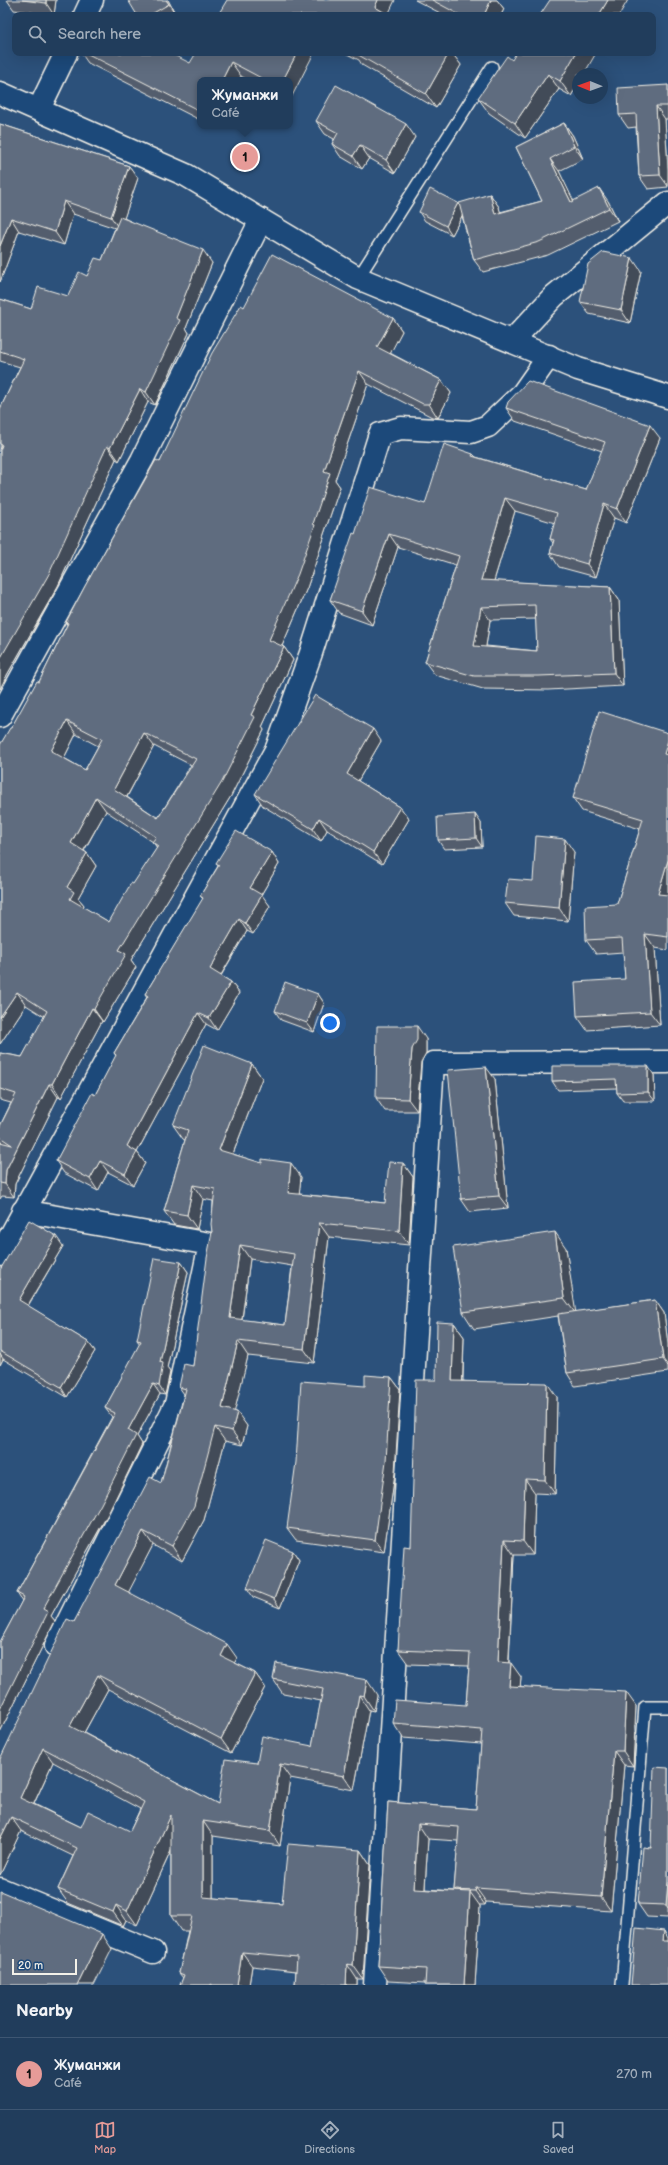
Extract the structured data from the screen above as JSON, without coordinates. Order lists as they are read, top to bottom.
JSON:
{
  "scale_bar": "20 m",
  "north": "left",
  "page": {
    "search": "Search here",
    "popup": ["Жуманжи", "Café"],
    "pins": "1",
    "scale": "20 m",
    "heading": "Nearby",
    "list": [
      {
        "mark": "1",
        "name": "Жуманжи",
        "note": "Café",
        "value": "270 m"
      }
    ],
    "nav": ["Map", "Directions", "Saved"]
  }
}
